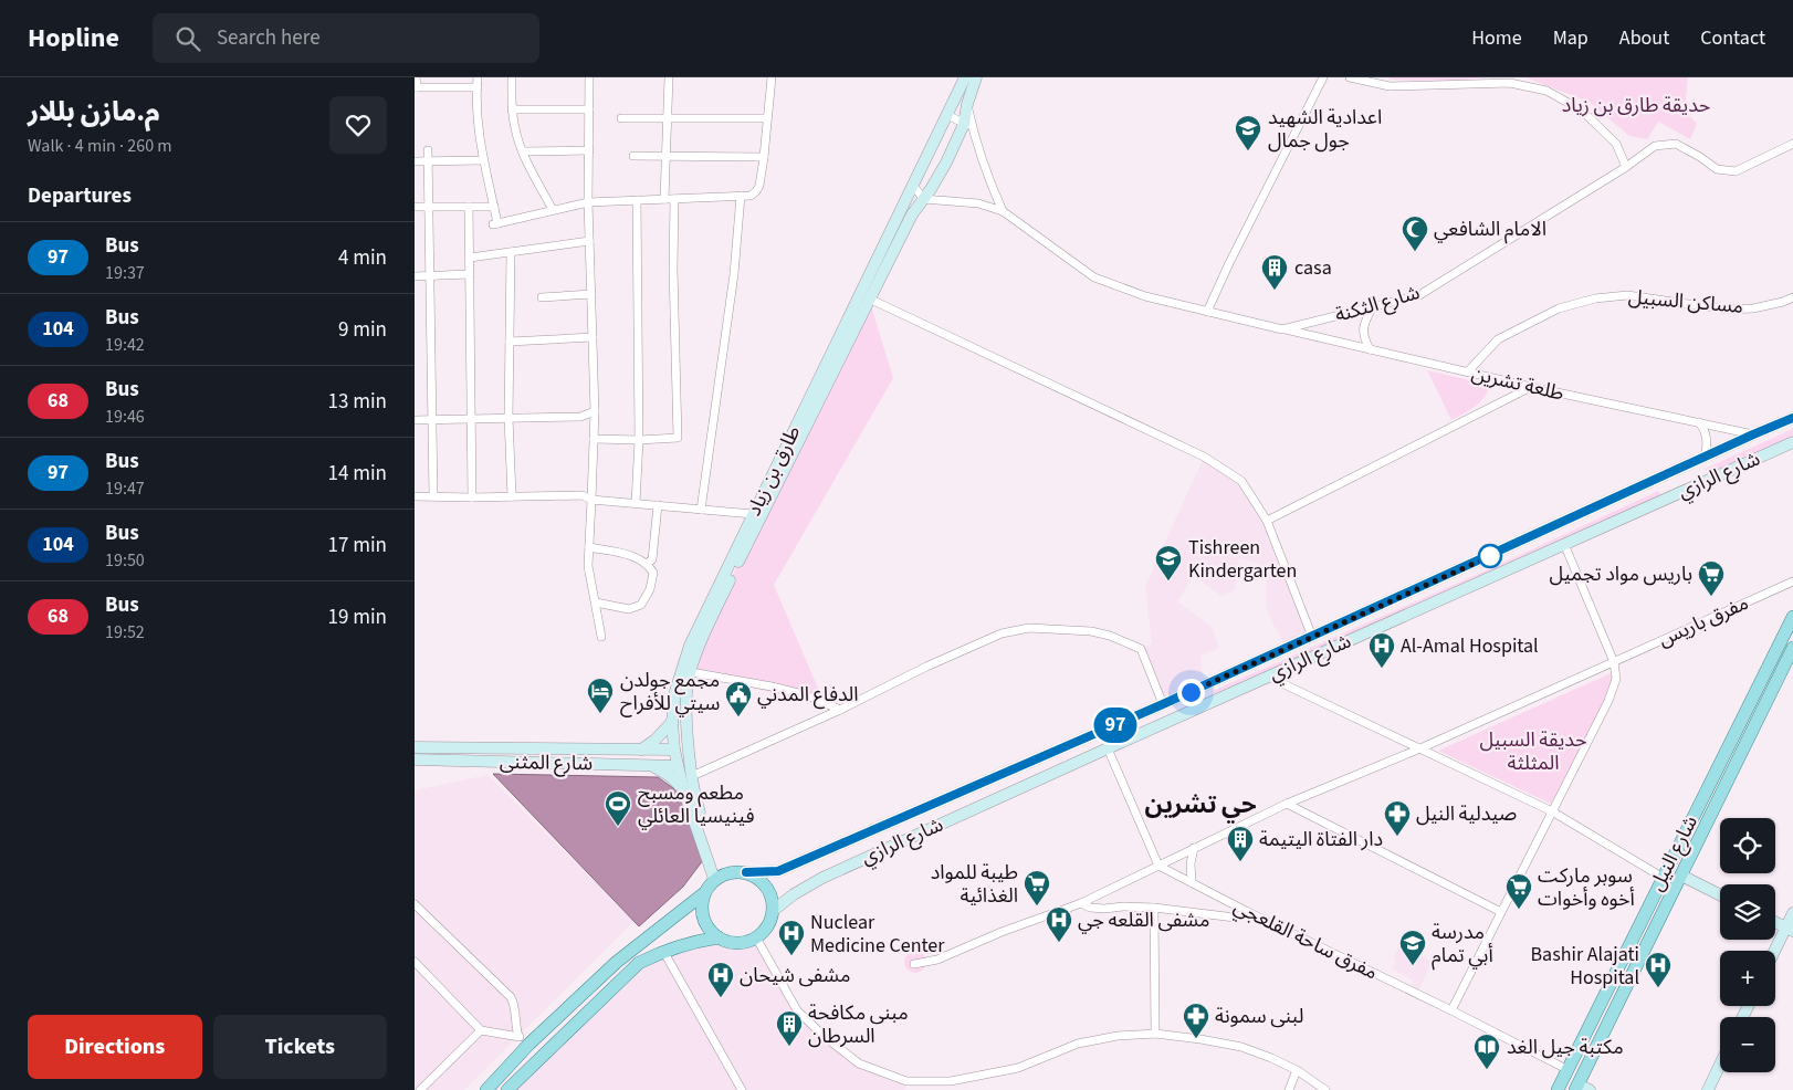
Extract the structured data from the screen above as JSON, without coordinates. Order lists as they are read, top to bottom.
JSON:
{
  "streets": {
    "main road": [
      "طارق بن زياد",
      "شارع الرازي",
      "شارع المثنى",
      "شارع النيل"
    ],
    "street": [
      "مساكن السبيل",
      "شارع الثكنة",
      "طلعة تشرين",
      "مفرق باريس",
      "مفرق ساحة القلعجي"
    ]
  },
  "crossings": [
    ["مساكن السبيل", "طلعة تشرين"],
    ["شارع الثكنة", "طلعة تشرين"],
    ["طارق بن زياد", "شارع الرازي"],
    ["طارق بن زياد", "شارع المثنى"],
    ["مفرق باريس", "مفرق ساحة القلعجي"],
    ["شارع النيل", "مفرق ساحة القلعجي"]
  ],
  "districts": ["حي تشرين"],
  "parks": ["حديقة طارق بن زياد", "حديقة السبيل المثلثة"],
  "places": {
    "school or university": ["اعدادية الشهيد جول جمال", "Tishreen Kindergarten", "مدرسة أبي تمام"],
    "mosque": ["الامام الشافعي"],
    "building": ["casa", "دار الفتاة اليتيمة", "مبنى مكافحة السرطان"],
    "supermarket": ["باريس مواد تجميل", "طيبة للمواد الغذائية", "سوبر ماركت أخوه وأخوات"],
    "hospital": [
      "Al-Amal Hospital",
      "مشفى القلعه جي",
      "Nuclear Medicine Center",
      "Bashir Alajati Hospital",
      "مشفى شيحان"
    ],
    "hotel": ["مجمع جولدن سيتي للأفراح"],
    "public building": ["الدفاع المدني"],
    "sports": ["مطعم ومسبح فينيسيا العائلي"],
    "pharmacy": ["صيدلية النيل", "لبنى سمونة"],
    "library": ["مكتبة جيل الغد"]
  },
  "lines": ["bus line 97"],
  "page": {
    "header": "Hopline",
    "search": "Search here",
    "nav": [
      "Home",
      "Map",
      "About",
      "Contact"
    ],
    "heading": [
      ["م.مازن بللار", "Walk · 4 min · 260 m"],
      "Departures"
    ],
    "on_map": "97",
    "list": [
      {
        "mark": "97",
        "name": "Bus",
        "note": "19:37",
        "value": "4 min"
      },
      {
        "mark": "104",
        "name": "Bus",
        "note": "19:42",
        "value": "9 min"
      },
      {
        "mark": "68",
        "name": "Bus",
        "note": "19:46",
        "value": "13 min"
      },
      {
        "mark": "97",
        "name": "Bus",
        "note": "19:47",
        "value": "14 min"
      },
      {
        "mark": "104",
        "name": "Bus",
        "note": "19:50",
        "value": "17 min"
      },
      {
        "mark": "68",
        "name": "Bus",
        "note": "19:52",
        "value": "19 min"
      }
    ],
    "map_buttons": ["+", "−"],
    "buttons": ["Directions", "Tickets"]
  }
}
